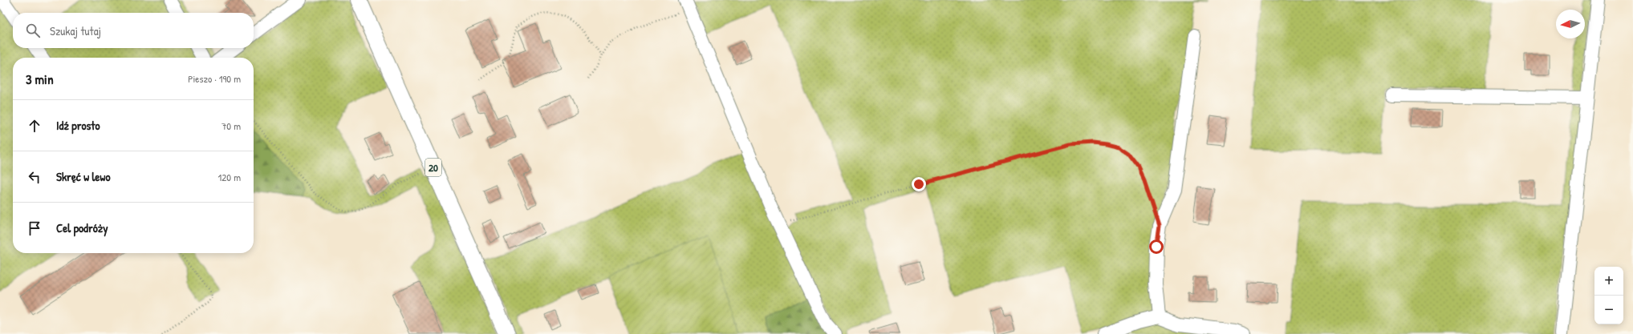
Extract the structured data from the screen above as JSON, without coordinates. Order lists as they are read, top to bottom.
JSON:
{
  "streets": {
    "main road": ["20"]
  },
  "north": "left",
  "page": {
    "search": "Szukaj tutaj",
    "heading": ["3 min", "Pieszo · 190 m"],
    "list": [
      ["Idź prosto", "70 m"],
      ["Skręć w lewo", "120 m"],
      "Cel podróży"
    ],
    "map_buttons": ["+", "−"]
  }
}
